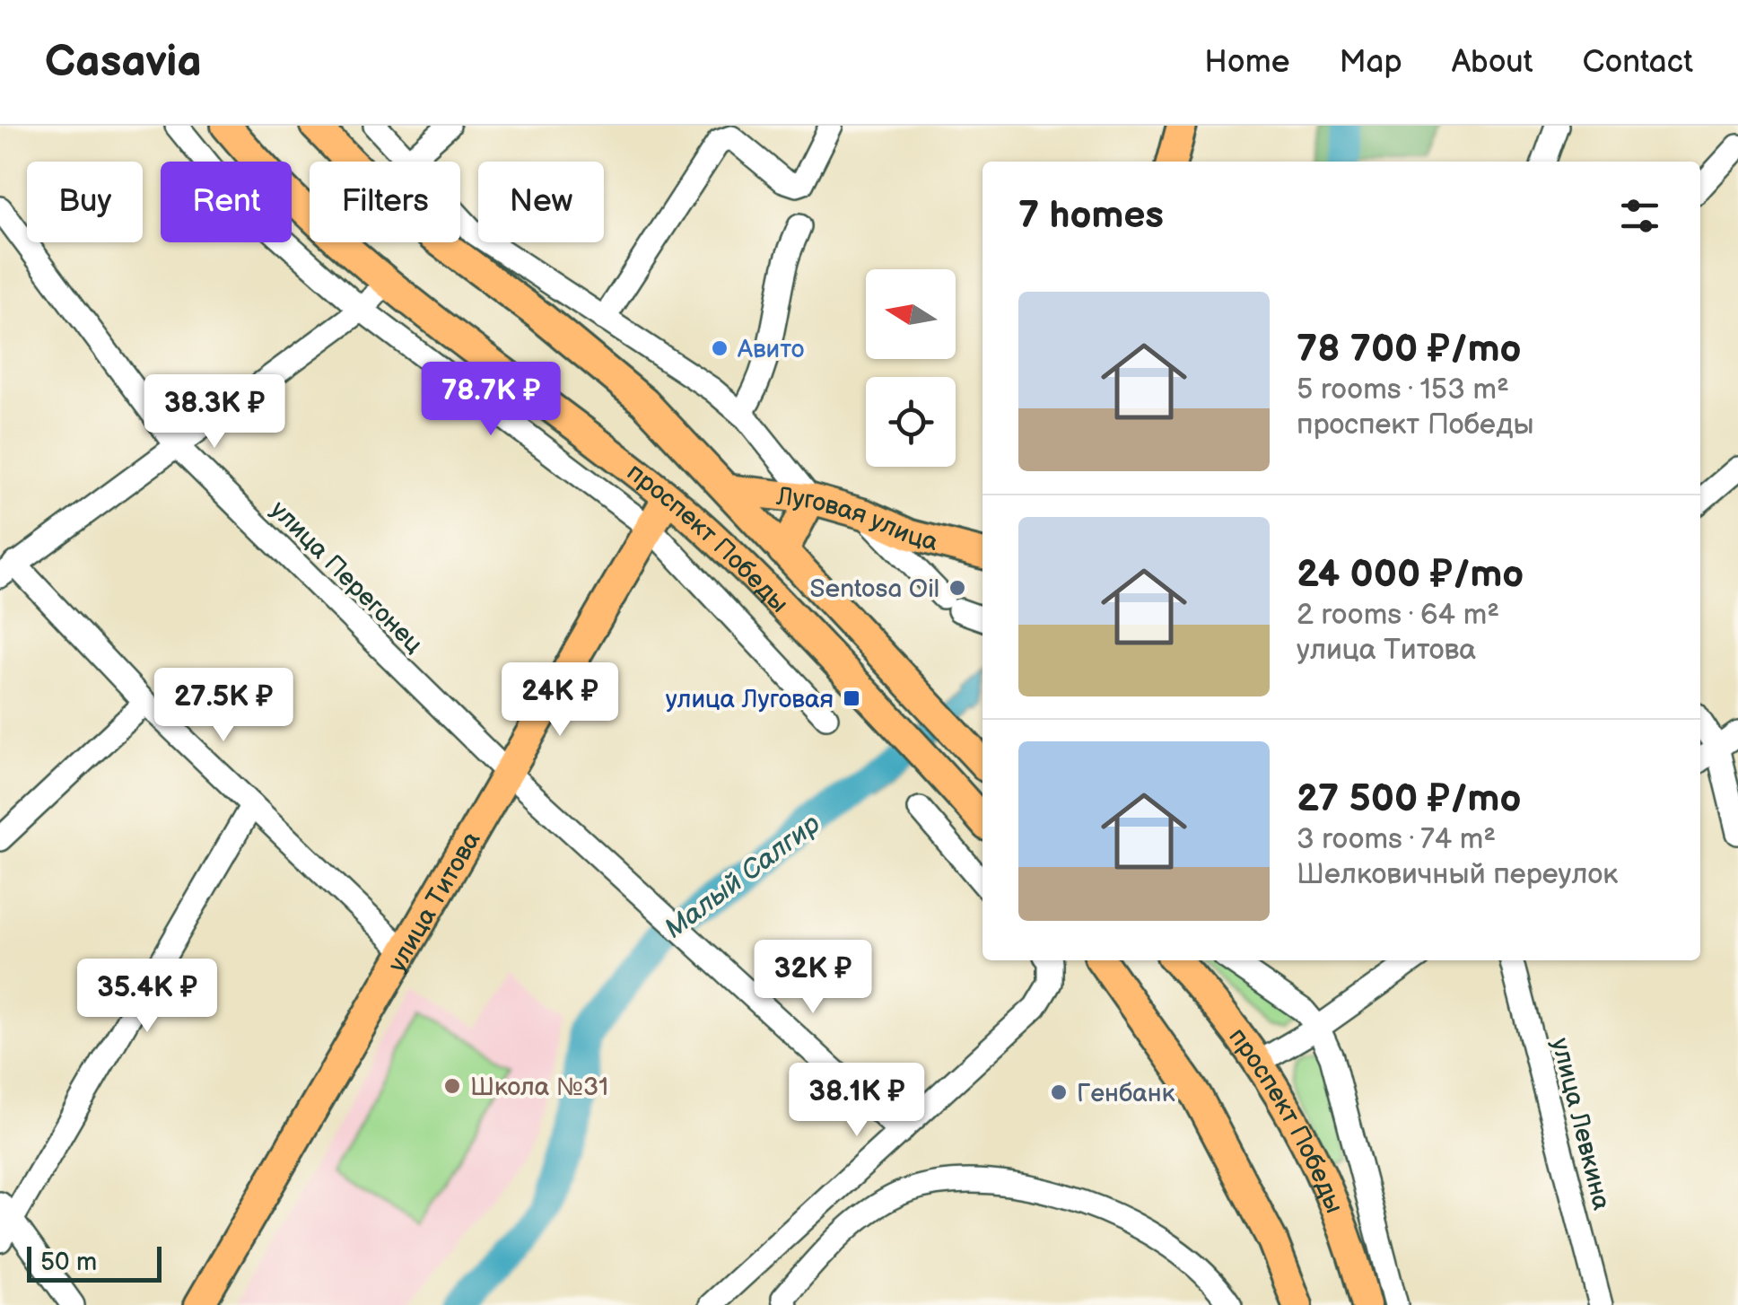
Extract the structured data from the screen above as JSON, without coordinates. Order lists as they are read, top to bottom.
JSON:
{
  "streets": {
    "main road": ["Луговая улица", "проспект Победы", "улица Титова"],
    "street": ["улица Перегонец", "улица Левкина"]
  },
  "crossings": [
    ["Луговая улица", "проспект Победы"],
    ["проспект Победы", "улица Титова"],
    ["улица Перегонец", "улица Титова"]
  ],
  "water": ["Малый Салгир"],
  "places": {
    "other": [
      "Авито",
      "Sentosa Oil",
      "Школа №31",
      "Генбанк"
    ],
    "transit": ["улица Луговая"]
  },
  "scale_bar": "50 m",
  "north": "left",
  "page": {
    "header": "Casavia",
    "nav": [
      "Home",
      "Map",
      "About",
      "Contact"
    ],
    "chip": [
      "Buy",
      "Rent",
      "Filters",
      "New"
    ],
    "heading": "7 homes",
    "list": [
      {
        "name": "78 700 ₽/mo",
        "note": "5 rooms · 153 m² · проспект Победы"
      },
      {
        "name": "24 000 ₽/mo",
        "note": "2 rooms · 64 m² · улица Титова"
      },
      {
        "name": "27 500 ₽/mo",
        "note": "3 rooms · 74 m² · Шелковичный переулок"
      }
    ],
    "price": [
      "78.7K ₽",
      "38.3K ₽",
      "24K ₽",
      "27.5K ₽",
      "32K ₽",
      "35.4K ₽",
      "38.1K ₽"
    ],
    "scale": "50 m"
  }
}
